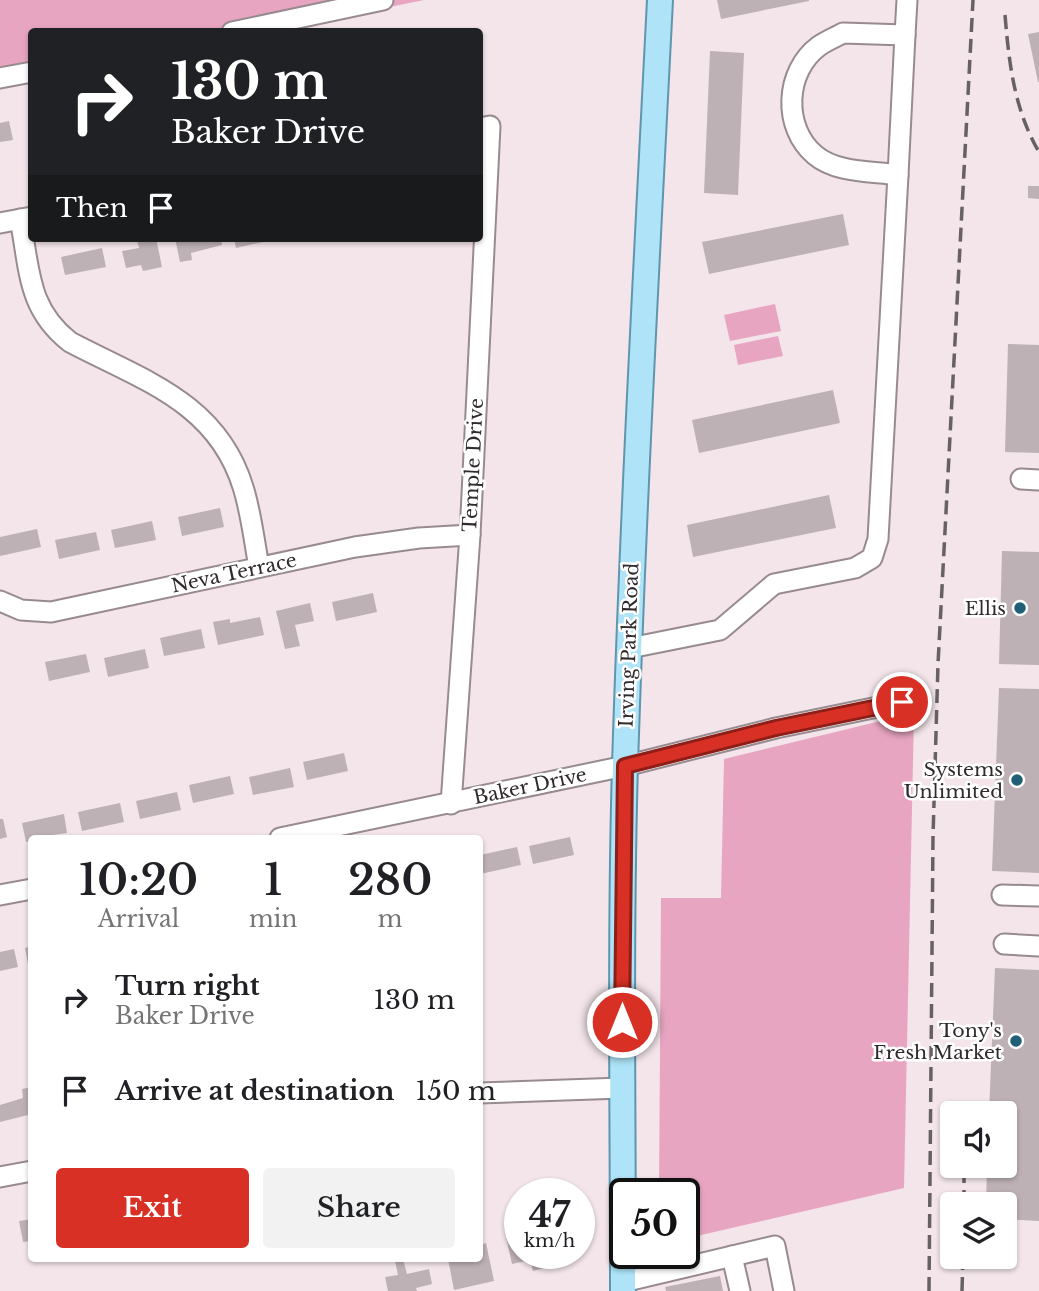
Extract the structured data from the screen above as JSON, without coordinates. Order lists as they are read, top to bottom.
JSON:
{
  "streets": {
    "main road": ["Irving Park Road"],
    "street": ["Temple Drive", "Neva Terrace", "Baker Drive"]
  },
  "crossings": [
    ["Temple Drive", "Neva Terrace"],
    ["Temple Drive", "Baker Drive"],
    ["Irving Park Road", "Baker Drive"]
  ],
  "places": ["Ellis", "Systems Unlimited", "Tony's Fresh Market"],
  "page": {
    "turn": ["130 m", "Baker Drive"],
    "then": "Then",
    "eta": [
      "10:20",
      "Arrival",
      "1",
      "min",
      "280",
      "m"
    ],
    "list": [
      {
        "name": "Turn right",
        "note": "Baker Drive",
        "value": "130 m"
      },
      {
        "name": "Arrive at destination",
        "value": "150 m"
      }
    ],
    "buttons": ["Exit", "Share"],
    "speed": "47 km/h",
    "limit": "50"
  }
}
